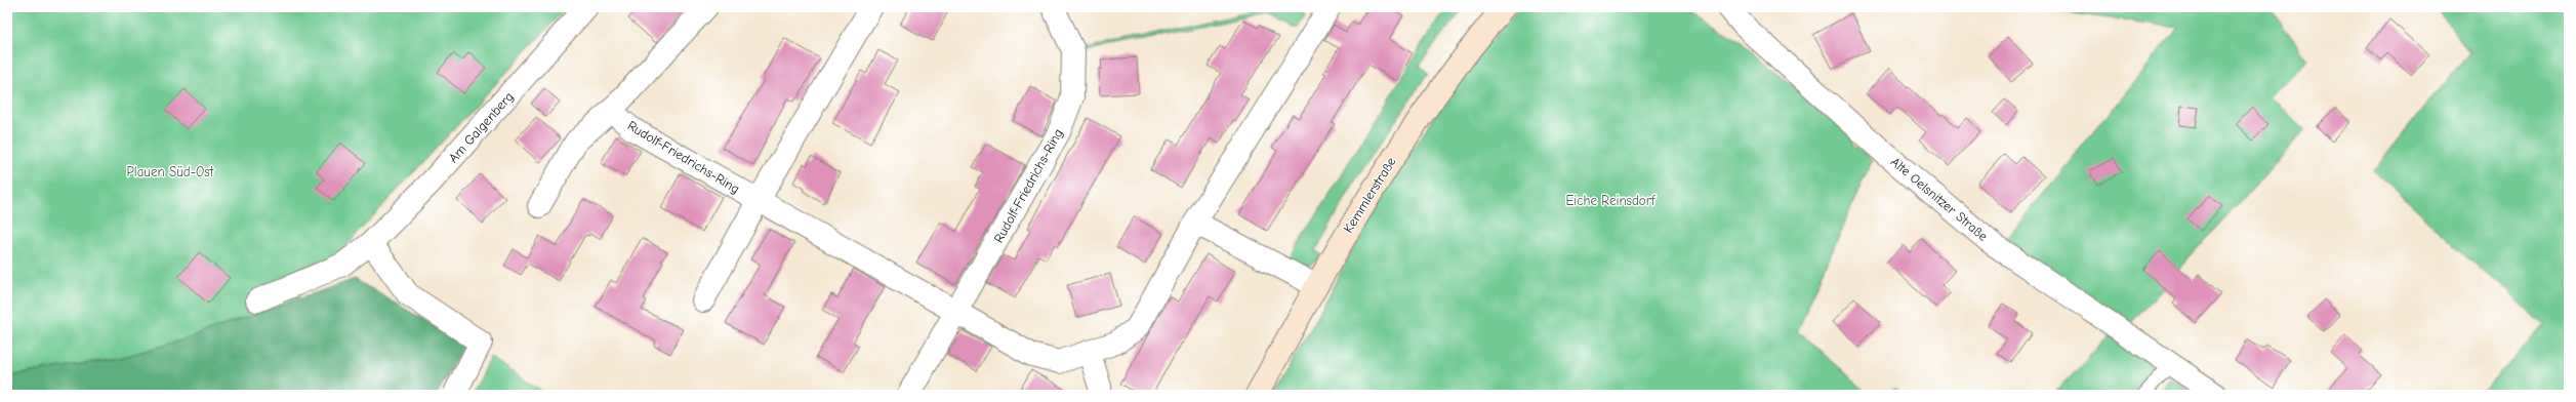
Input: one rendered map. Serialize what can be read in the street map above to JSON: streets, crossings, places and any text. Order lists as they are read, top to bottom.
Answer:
{
  "streets": {
    "street": [
      "Am Galgenberg",
      "Rudolf-Friedrichs-Ring",
      "Kemmlerstraße",
      "Alte Oelsnitzer Straße"
    ]
  },
  "parks": ["Plauen Süd-Ost", "Eiche Reinsdorf"]
}
